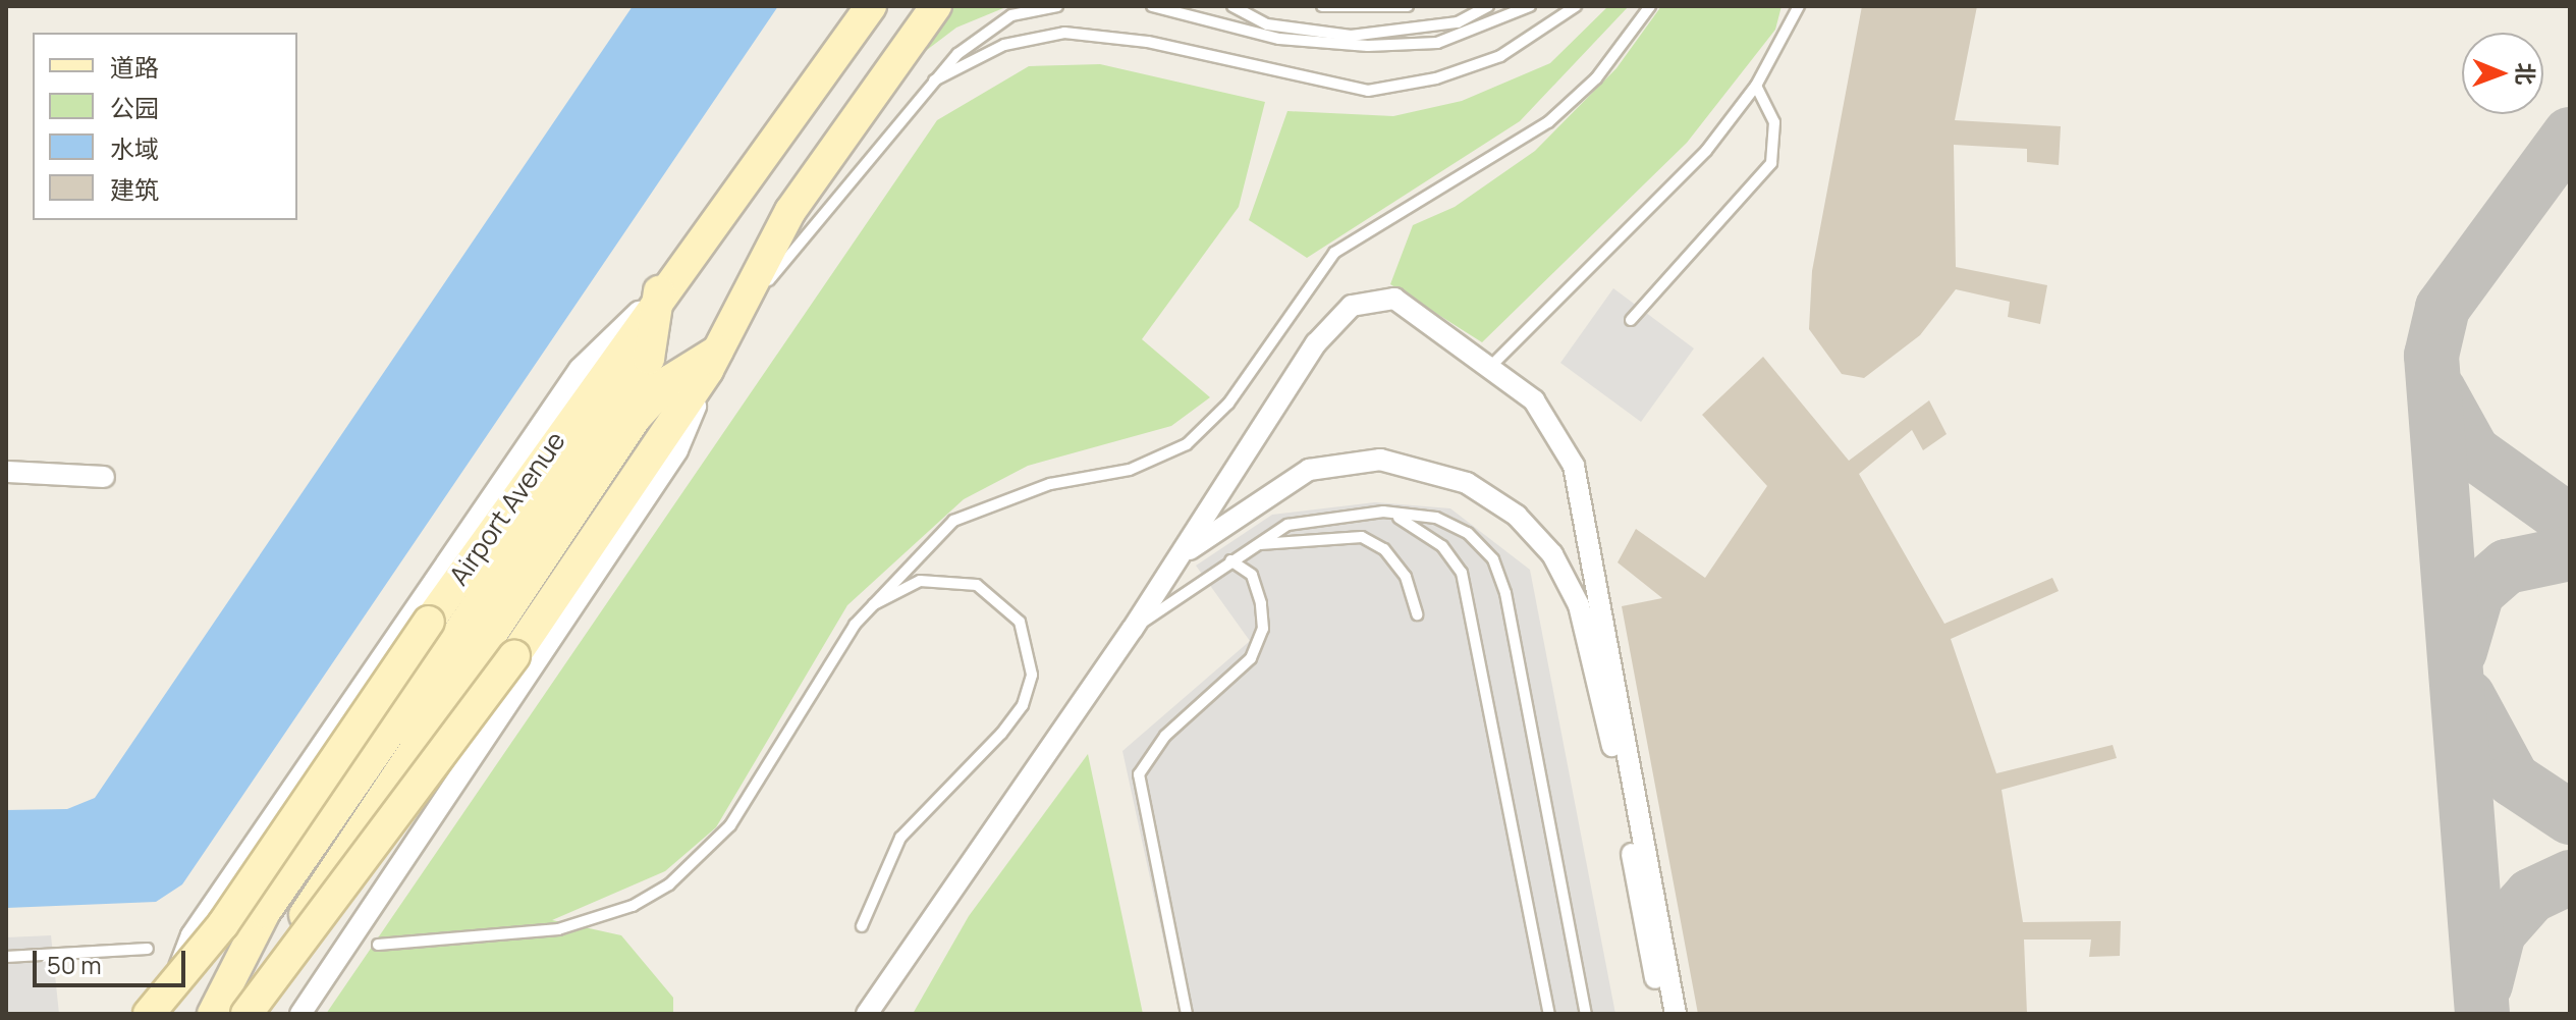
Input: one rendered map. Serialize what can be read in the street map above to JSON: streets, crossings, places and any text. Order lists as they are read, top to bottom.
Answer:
{
  "streets": {
    "main road": ["Airport Avenue"]
  },
  "legend": [
    "道路",
    "公园",
    "水域",
    "建筑"
  ],
  "scale_bar": "50 m",
  "north": "right"
}
